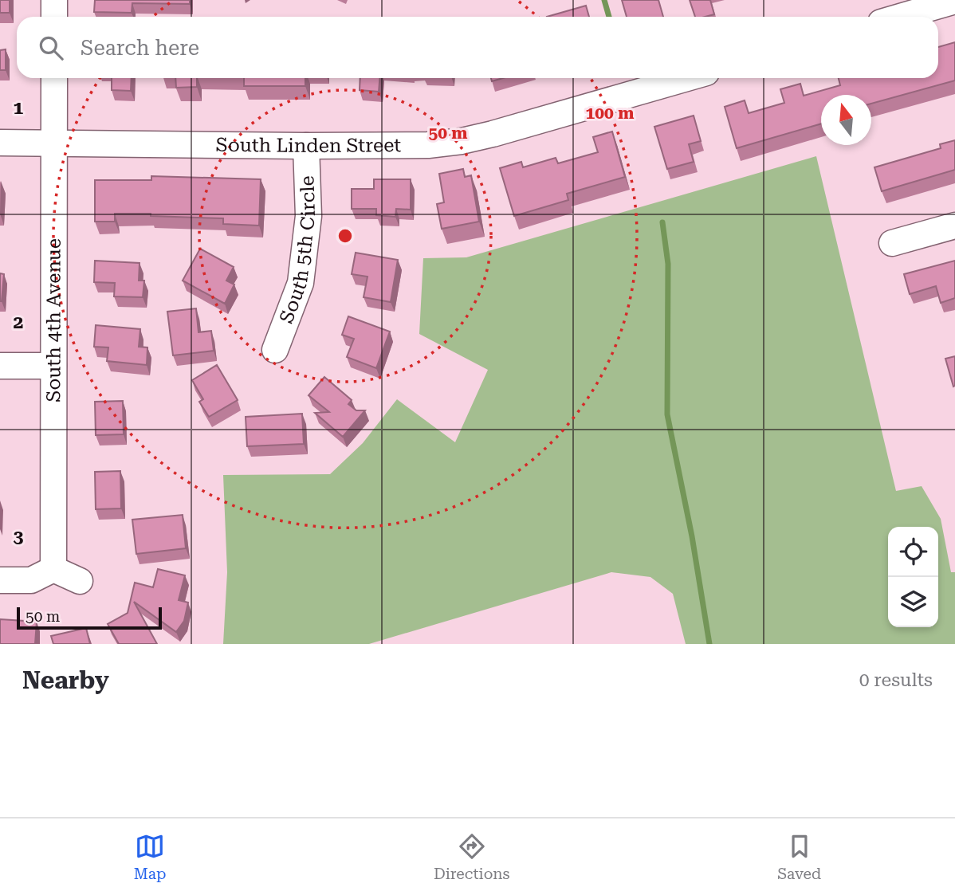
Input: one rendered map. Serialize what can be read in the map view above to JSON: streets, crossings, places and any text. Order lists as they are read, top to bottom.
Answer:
{
  "streets": {
    "street": ["South Linden Street", "South 5th Circle", "South 4th Avenue"]
  },
  "crossings": [
    ["South Linden Street", "South 5th Circle"],
    ["South Linden Street", "South 4th Avenue"]
  ],
  "scale_bar": "50 m",
  "north": "top",
  "page": {
    "search": "Search here",
    "scale": "50 m",
    "heading": ["Nearby", "0 results"],
    "nav": ["Map", "Directions", "Saved"]
  },
  "grid": {
    "rows": ["1", "2", "3"]
  },
  "rings": ["100 m", "50 m"]
}
